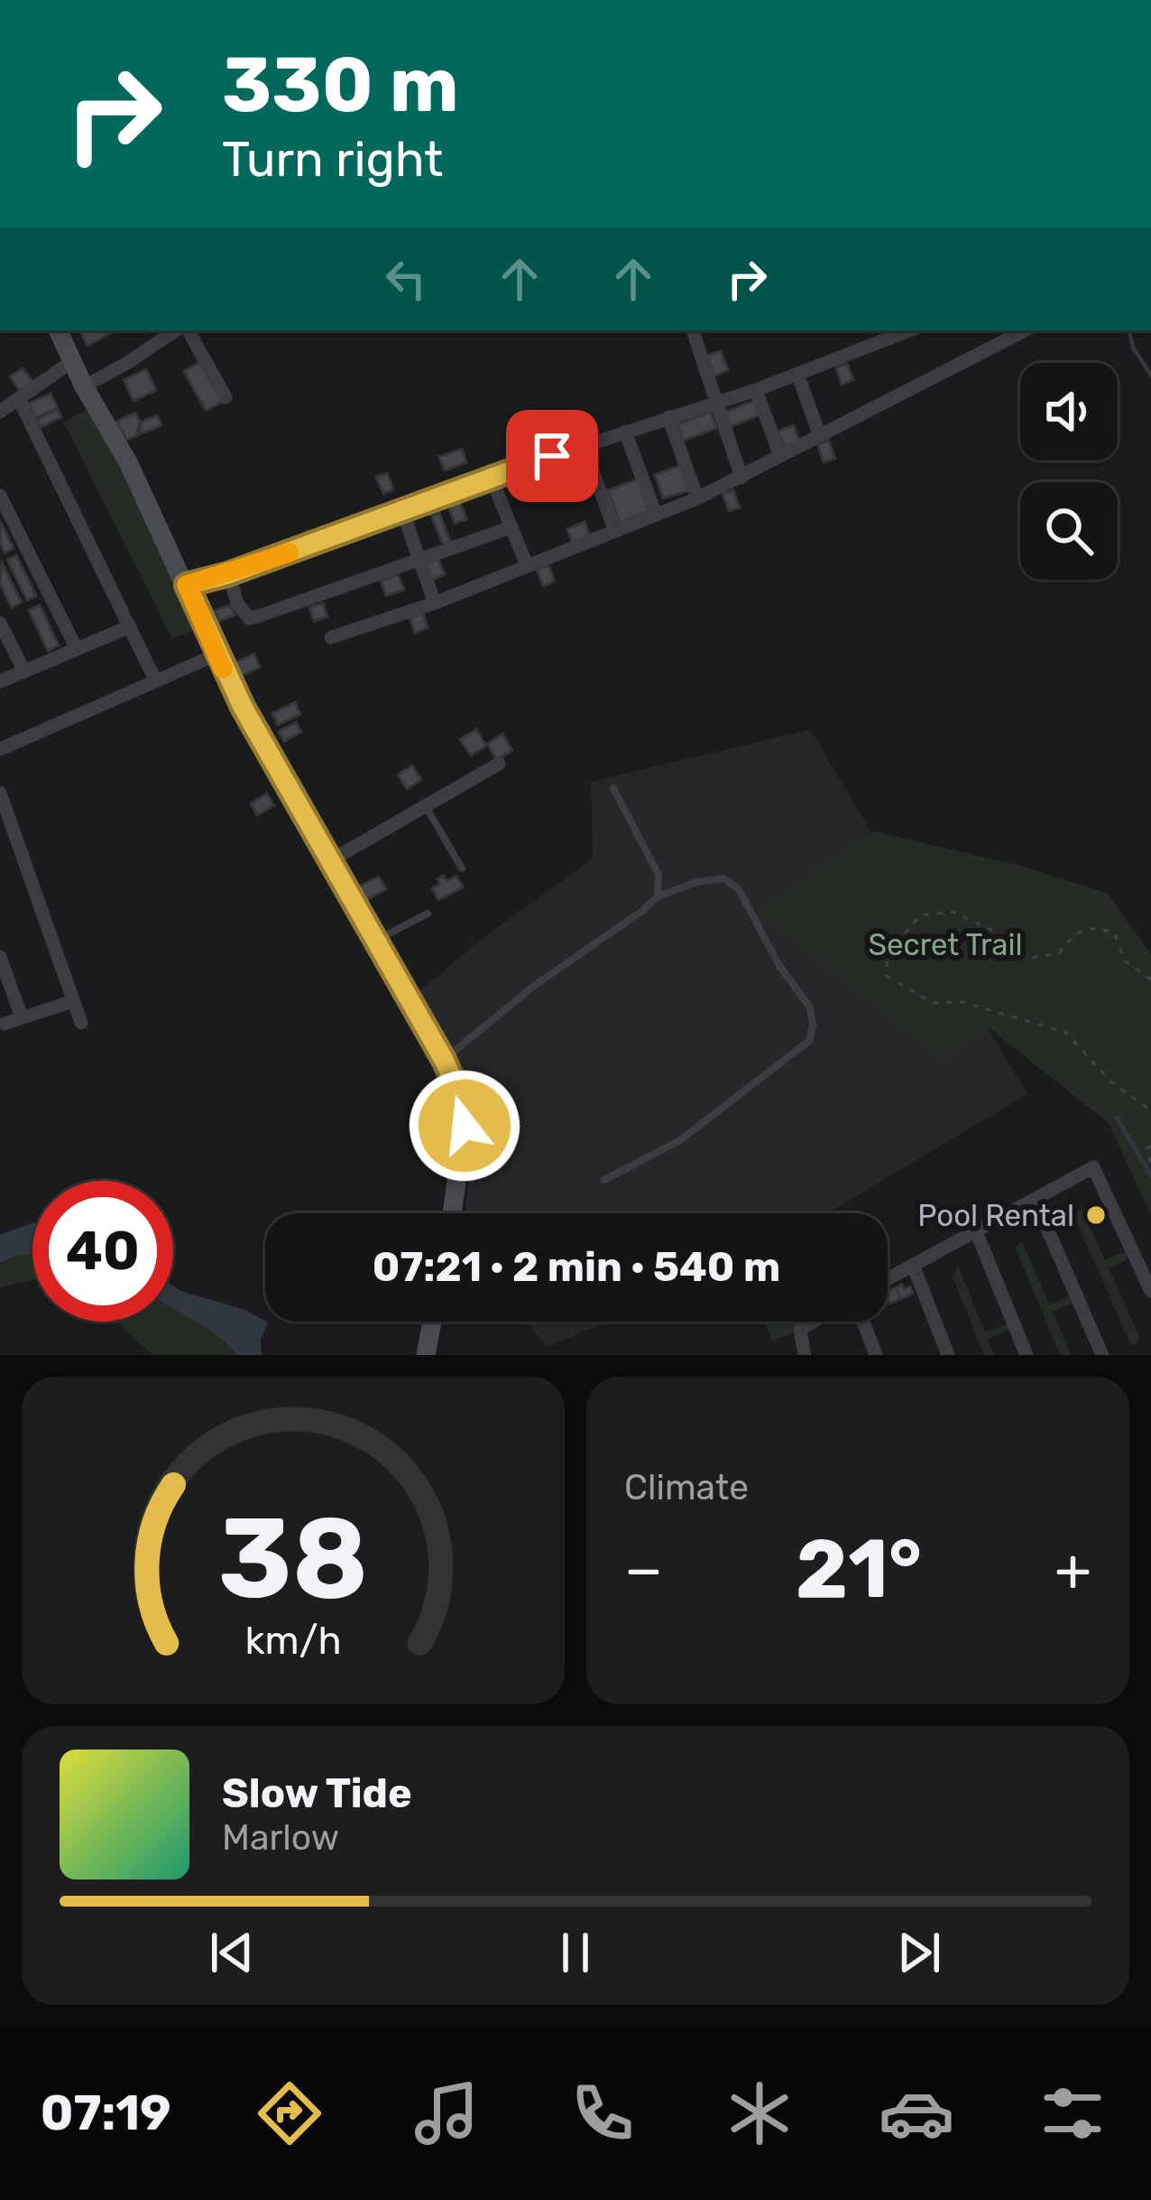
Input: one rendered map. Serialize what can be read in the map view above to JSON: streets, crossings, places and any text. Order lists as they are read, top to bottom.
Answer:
{
  "parks": ["Secret Trail"],
  "places": ["Pool Rental"],
  "page": {
    "turn": ["330 m", "Turn right"],
    "limit": "40",
    "trip": "07:21 · 2 min · 540 m",
    "tile": "Climate",
    "heat": ["−", "21°", "+"],
    "song": ["Slow Tide", "Marlow"],
    "tabs": "07:19",
    "gauge": ["38", "km/h"]
  }
}
